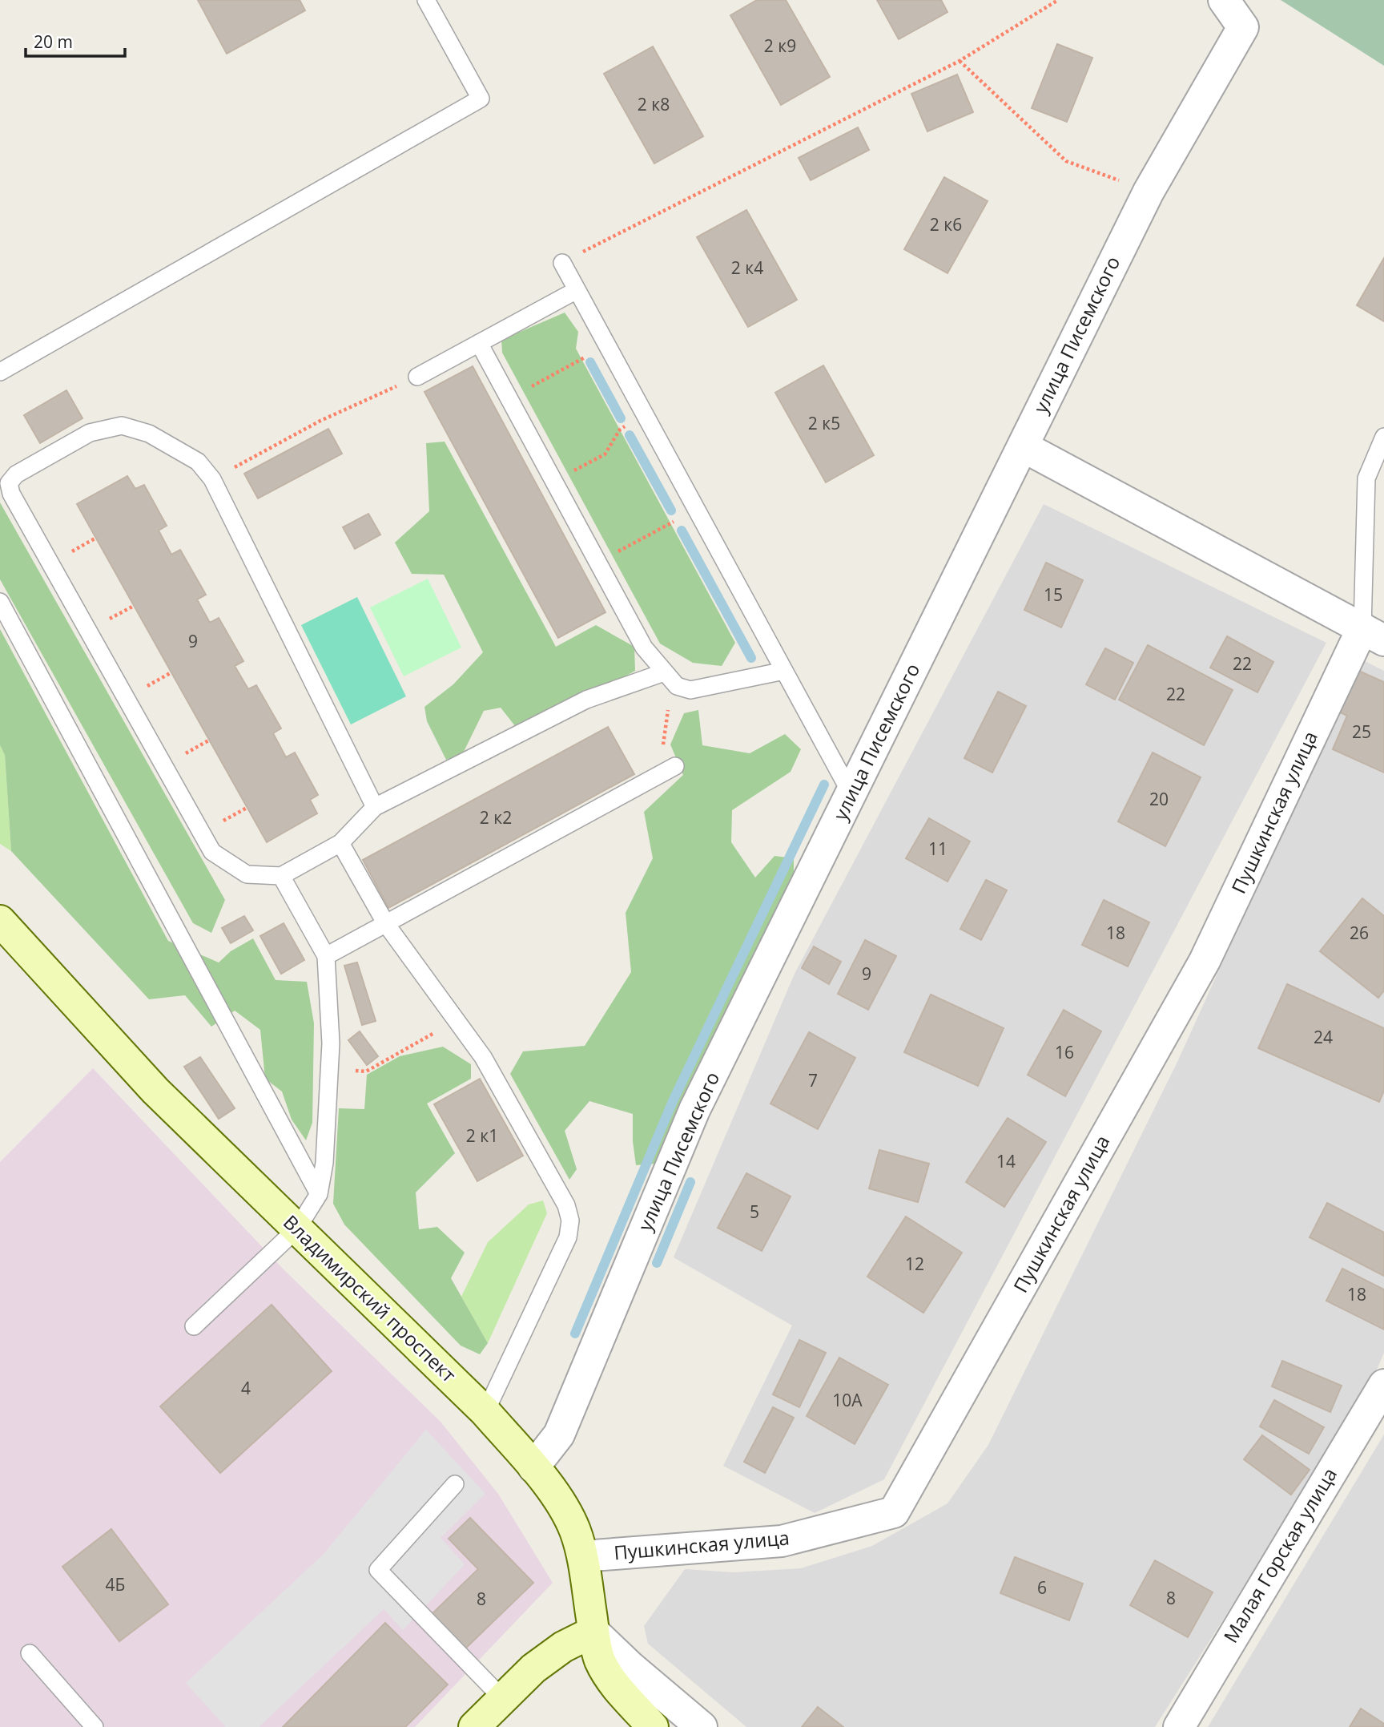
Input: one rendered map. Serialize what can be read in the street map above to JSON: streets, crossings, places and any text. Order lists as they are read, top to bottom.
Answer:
{
  "streets": {
    "main road": ["Владимирский проспект"],
    "street": ["улица Писемского", "Пушкинская улица", "Малая Горская улица"]
  },
  "crossings": [
    ["улица Писемского", "Владимирский проспект"],
    ["Пушкинская улица", "Владимирский проспект"]
  ],
  "house_numbers": [
    "2 к9",
    "2 к8",
    "2 к6",
    "2 к4",
    "2 к5",
    "15",
    "9",
    "22",
    "22",
    "25",
    "20",
    "2 к2",
    "11",
    "18",
    "26",
    "9",
    "24",
    "16",
    "7",
    "2 к1",
    "14",
    "5",
    "12",
    "18",
    "4",
    "10А",
    "4Б",
    "6",
    "8",
    "8"
  ],
  "scale_bar": "20 m"
}
